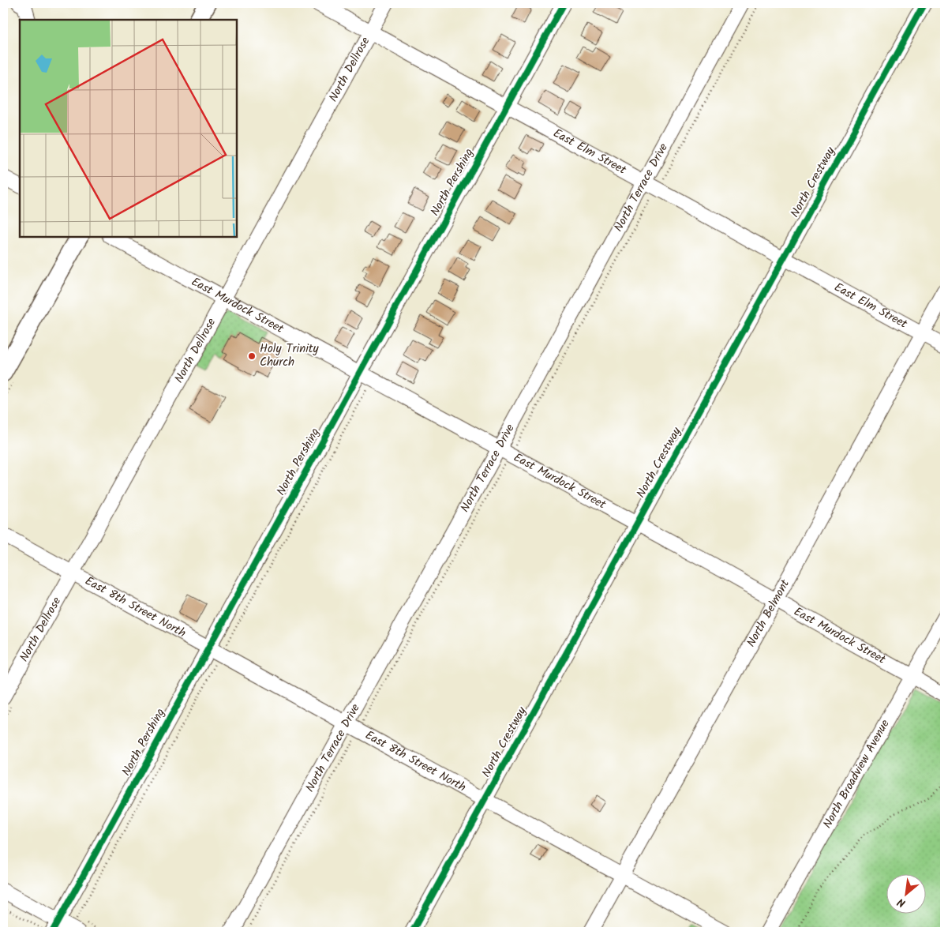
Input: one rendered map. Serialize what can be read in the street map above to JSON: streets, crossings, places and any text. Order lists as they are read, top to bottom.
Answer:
{
  "streets": {
    "street": [
      "North Dellrose",
      "East Elm Street",
      "North Pershing",
      "North Crestway",
      "North Terrace Drive",
      "East Murdock Street",
      "East 8th Street North",
      "North Belmont",
      "North Broadview Avenue"
    ]
  },
  "crossings": [
    ["North Dellrose", "East Elm Street"],
    ["North Dellrose", "East Murdock Street"],
    ["North Dellrose", "East 8th Street North"],
    ["East Elm Street", "North Pershing"],
    ["East Elm Street", "North Crestway"],
    ["East Elm Street", "North Terrace Drive"],
    ["East Elm Street", "North Belmont"],
    ["North Pershing", "East Murdock Street"],
    ["North Pershing", "East 8th Street North"],
    ["North Crestway", "East Murdock Street"],
    ["North Crestway", "East 8th Street North"],
    ["North Terrace Drive", "East Murdock Street"],
    ["North Terrace Drive", "East 8th Street North"],
    ["East Murdock Street", "North Belmont"],
    ["East Murdock Street", "North Broadview Avenue"],
    ["East 8th Street North", "North Belmont"]
  ],
  "places": ["Holy Trinity Church"],
  "north": "bottom left"
}
